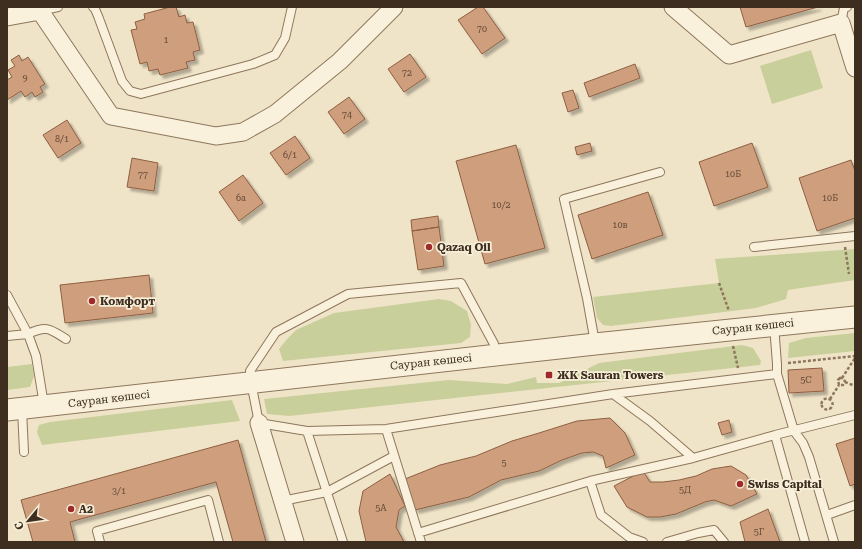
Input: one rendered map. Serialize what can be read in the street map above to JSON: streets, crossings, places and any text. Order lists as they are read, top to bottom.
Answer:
{
  "streets": {
    "street": ["Сауран көшесі"]
  },
  "places": {
    "other": [
      "Qazaq Oil",
      "Комфорт",
      "Swiss Capital",
      "А2"
    ],
    "transit": ["ЖК Sauran Towers"]
  },
  "house_numbers": [
    "70",
    "1",
    "72",
    "9",
    "74",
    "8/1",
    "6/1",
    "10Б",
    "77",
    "6а",
    "10Б",
    "10/2",
    "10в",
    "5С",
    "5",
    "5Д",
    "3/1",
    "5А",
    "5Г"
  ],
  "north": "bottom left"
}
